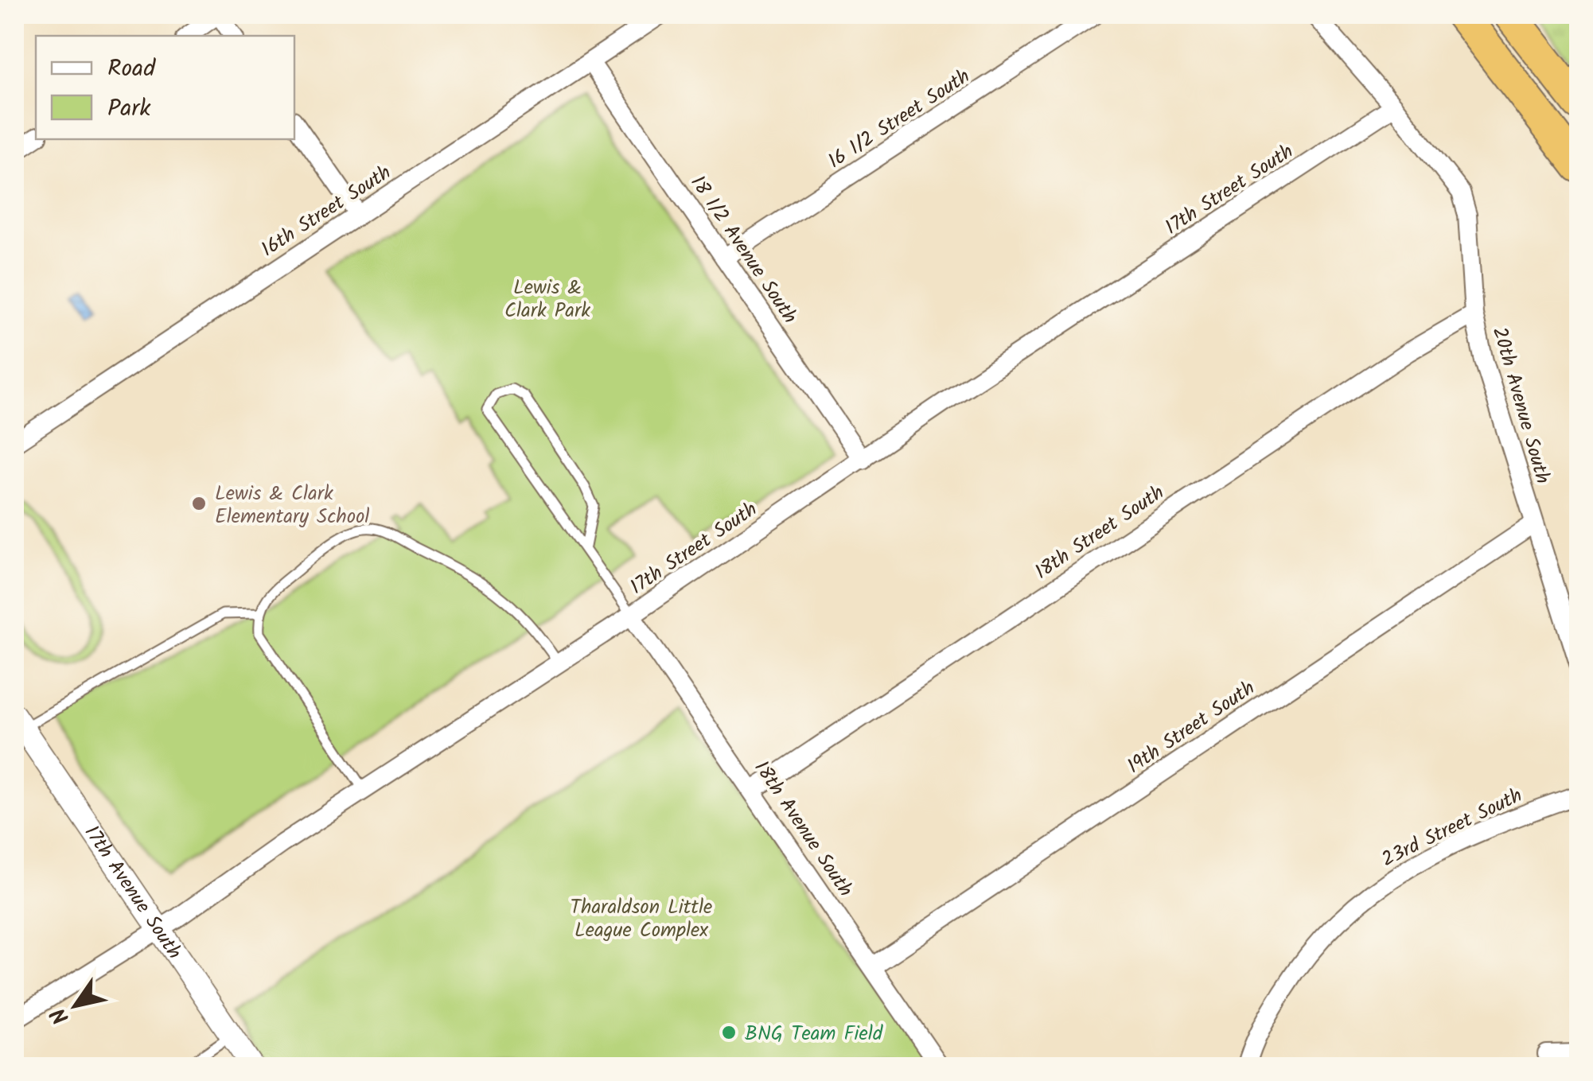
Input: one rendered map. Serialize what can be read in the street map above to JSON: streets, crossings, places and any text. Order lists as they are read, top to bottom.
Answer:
{
  "streets": {
    "street": [
      "16 1/2 Street South",
      "17th Street South",
      "16th Street South",
      "18 1/2 Avenue South",
      "20th Avenue South",
      "18th Street South",
      "19th Street South",
      "23rd Street South",
      "18th Avenue South",
      "17th Avenue South"
    ]
  },
  "crossings": [
    ["16 1/2 Street South", "18 1/2 Avenue South"],
    ["17th Street South", "18 1/2 Avenue South"],
    ["17th Street South", "20th Avenue South"],
    ["17th Street South", "18th Avenue South"],
    ["17th Street South", "17th Avenue South"],
    ["16th Street South", "18 1/2 Avenue South"],
    ["20th Avenue South", "18th Street South"],
    ["20th Avenue South", "19th Street South"],
    ["18th Street South", "18th Avenue South"],
    ["19th Street South", "18th Avenue South"]
  ],
  "parks": ["Lewis & Clark Park", "Tharaldson Little League Complex"],
  "places": ["Lewis & Clark Elementary School", "BNG Team Field"],
  "legend": ["Road", "Park"],
  "north": "bottom left"
}
